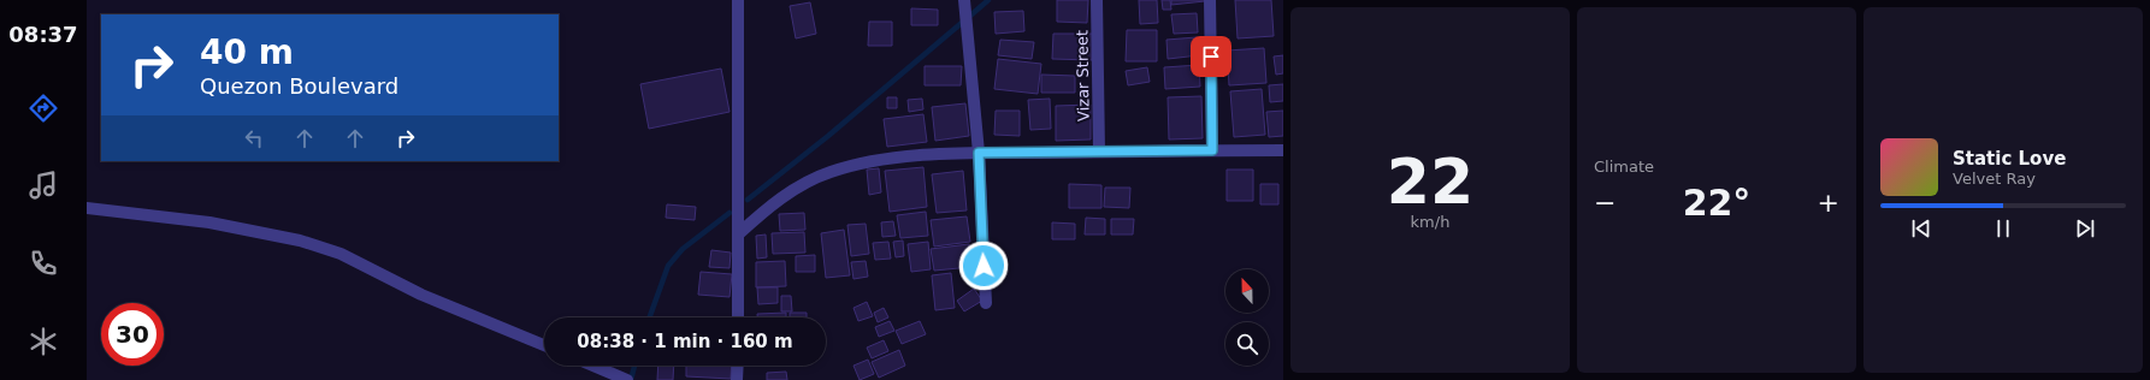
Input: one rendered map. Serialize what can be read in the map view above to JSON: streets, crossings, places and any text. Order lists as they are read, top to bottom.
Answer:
{
  "streets": {
    "street": ["Vizar Street"]
  },
  "north": "top",
  "page": {
    "tabs": "08:37",
    "tile": [
      ["22", "km/h"],
      "Climate"
    ],
    "turn": ["40 m", "Quezon Boulevard"],
    "song": ["Static Love", "Velvet Ray"],
    "heat": ["−", "22°", "+"],
    "limit": "30",
    "trip": "08:38 · 1 min · 160 m"
  }
}
